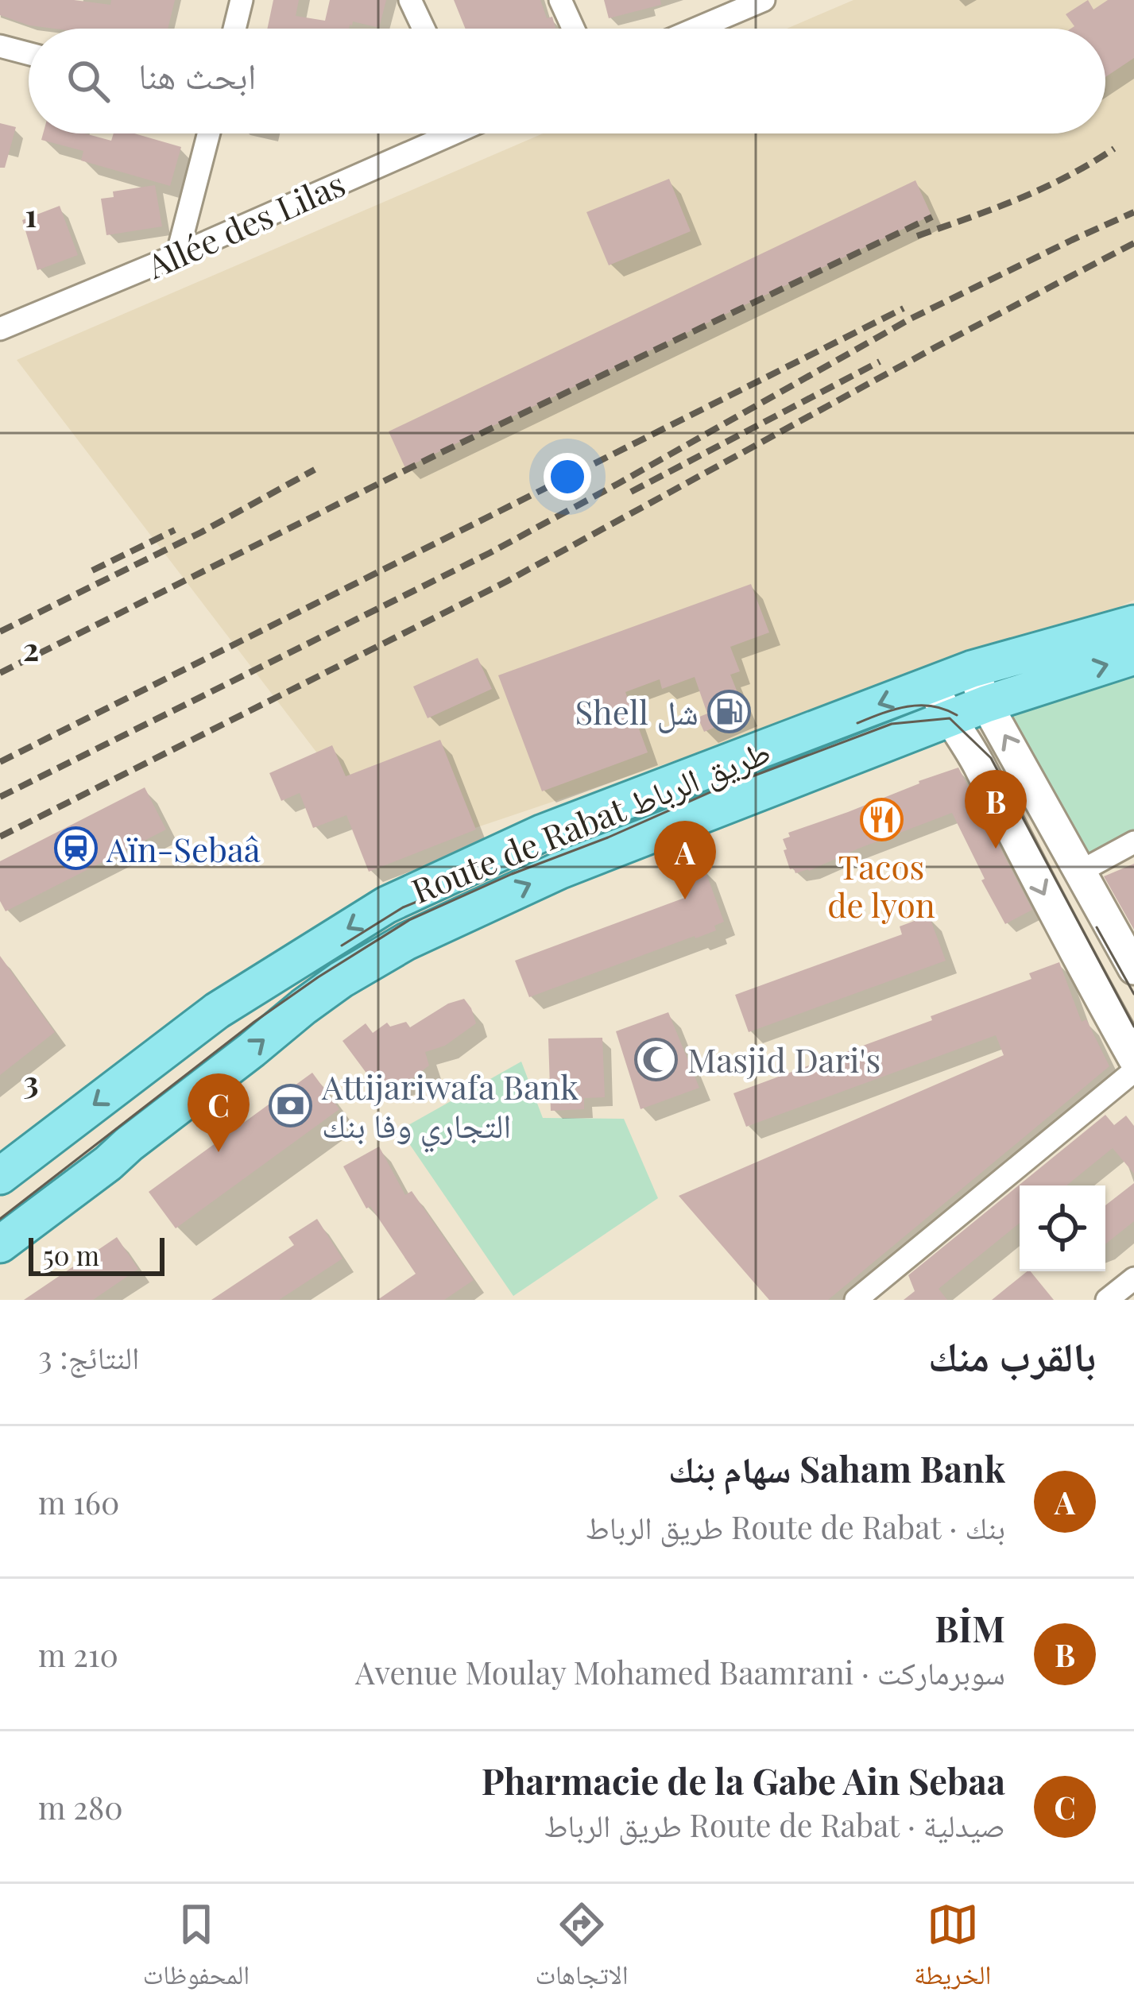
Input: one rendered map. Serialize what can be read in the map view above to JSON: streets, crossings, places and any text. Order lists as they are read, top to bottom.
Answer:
{
  "streets": {
    "main road": ["Route de Rabat طريق الرباط"],
    "street": ["Allée des Lilas"]
  },
  "places": {
    "fuel station": ["Shell شل"],
    "restaurant": ["Tacos de lyon"],
    "station": ["Aïn-Sebaâ"],
    "mosque": ["Masjid Dari's"],
    "bank": ["Attijariwafa Bank التجاري وفا بنك"]
  },
  "scale_bar": "50 m",
  "page": {
    "search": "ابحث هنا",
    "pins": ["B", "A", "C"],
    "scale": "50 m",
    "heading": ["بالقرب منك", "النتائج: 3"],
    "list": [
      {
        "mark": "A",
        "name": "Saham Bank سهام بنك",
        "note": "بنك · Route de Rabat طريق الرباط",
        "value": "160 m"
      },
      {
        "mark": "B",
        "name": "BİM",
        "note": "سوبرماركت · Avenue Moulay Mohamed Baamrani",
        "value": "210 m"
      },
      {
        "mark": "C",
        "name": "Pharmacie de la Gabe Ain Sebaa",
        "note": "صيدلية · Route de Rabat طريق الرباط",
        "value": "280 m"
      }
    ],
    "nav": ["الخريطة", "الاتجاهات", "المحفوظات"]
  },
  "grid": {
    "rows": ["1", "2", "3"]
  }
}
